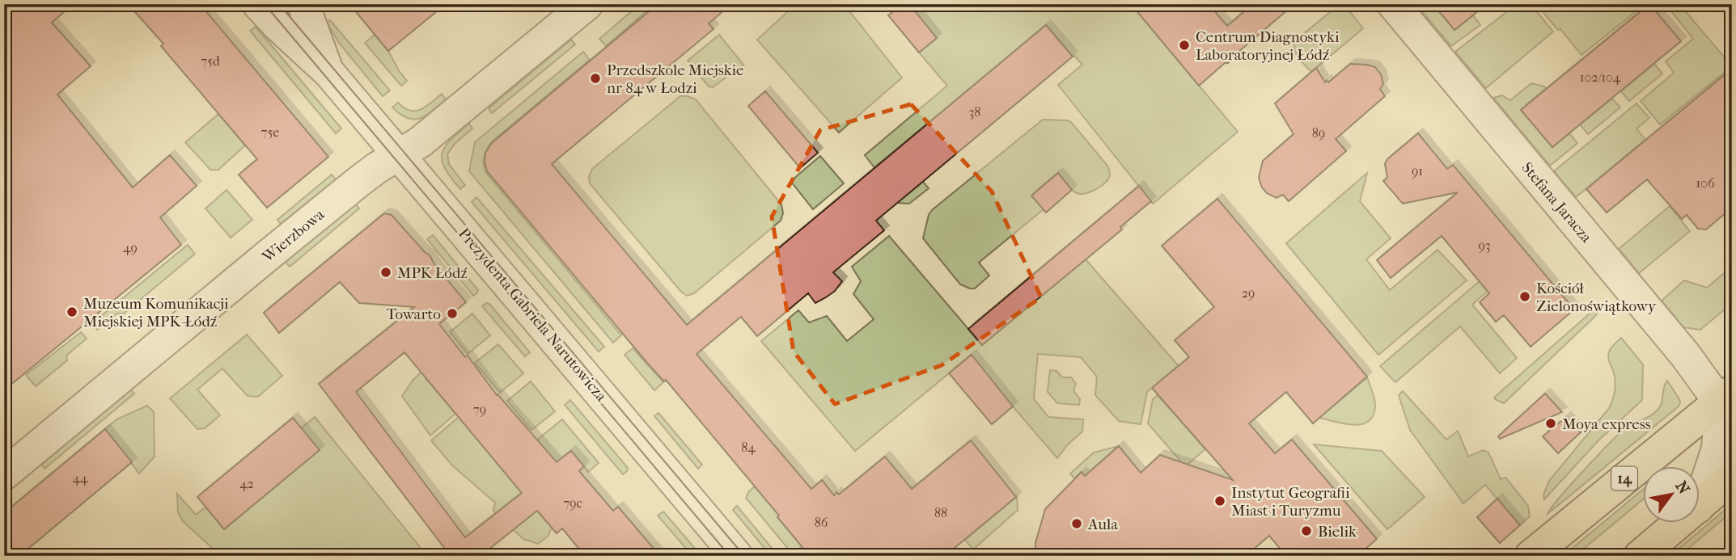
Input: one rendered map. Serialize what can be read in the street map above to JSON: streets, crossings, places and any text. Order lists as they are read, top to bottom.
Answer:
{
  "streets": {
    "main road": ["14"],
    "street": ["Stefana Jaracza", "Wierzbowa", "Prezydenta Gabriela Narutowicza"]
  },
  "crossings": [
    ["Stefana Jaracza", "14"],
    ["Wierzbowa", "Prezydenta Gabriela Narutowicza"]
  ],
  "places": [
    "Centrum Diagnostyki Laboratoryjnej Łódź",
    "Przedszkole Miejskie nr 84 w Łodzi",
    "MPK Łódź",
    "Kościół Zielonoświątkowy",
    "Muzeum Komunikacji Miejskiej MPK-Łódź",
    "Towarto",
    "Moya express",
    "Instytut Geografii Miast i Turyzmu",
    "Aula",
    "Bielik"
  ],
  "house_numbers": [
    "75d",
    "102/104",
    "38",
    "75e",
    "89",
    "91",
    "106",
    "93",
    "49",
    "29",
    "79",
    "84",
    "44",
    "42",
    "79c",
    "88",
    "86"
  ],
  "north": "top right"
}
